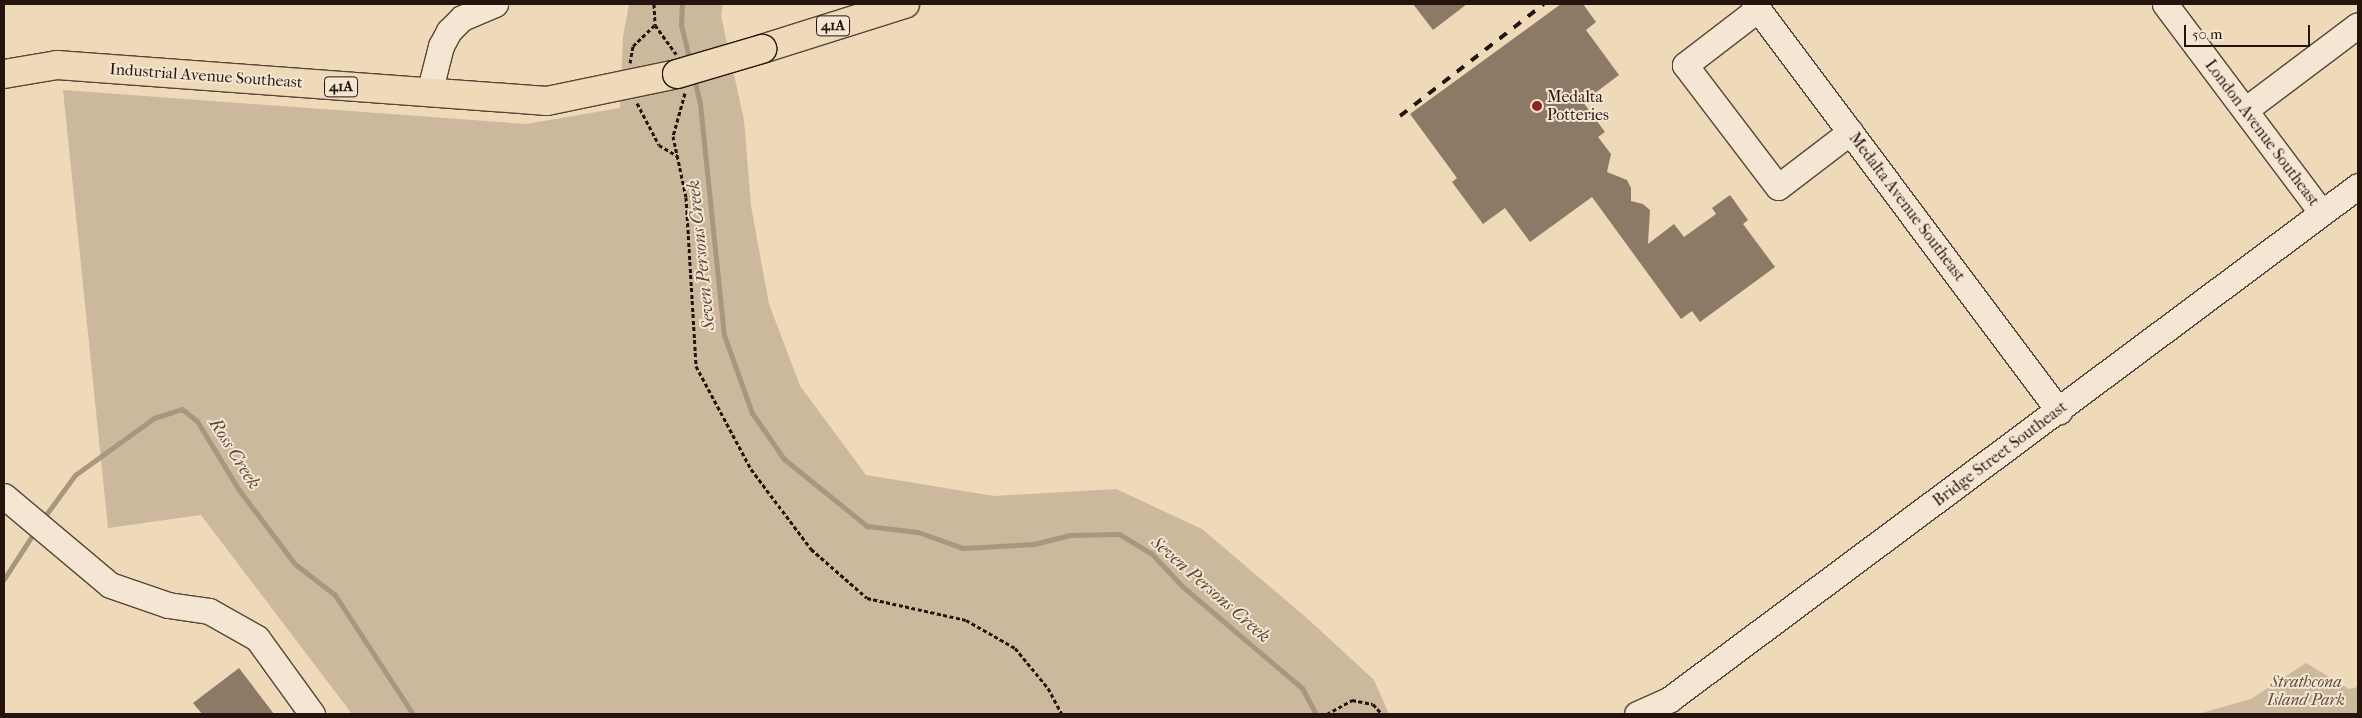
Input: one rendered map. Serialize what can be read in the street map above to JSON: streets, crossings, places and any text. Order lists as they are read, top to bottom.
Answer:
{
  "streets": {
    "main road": ["41A", "Industrial Avenue Southeast"],
    "street": ["London Avenue Southeast", "Medalta Avenue Southeast", "Bridge Street Southeast"]
  },
  "crossings": [
    ["London Avenue Southeast", "Bridge Street Southeast"],
    ["Medalta Avenue Southeast", "Bridge Street Southeast"]
  ],
  "water": ["Seven Persons Creek", "Ross Creek"],
  "parks": ["Strathcona Island Park"],
  "places": ["Medalta Potteries"],
  "scale_bar": "50 m"
}
